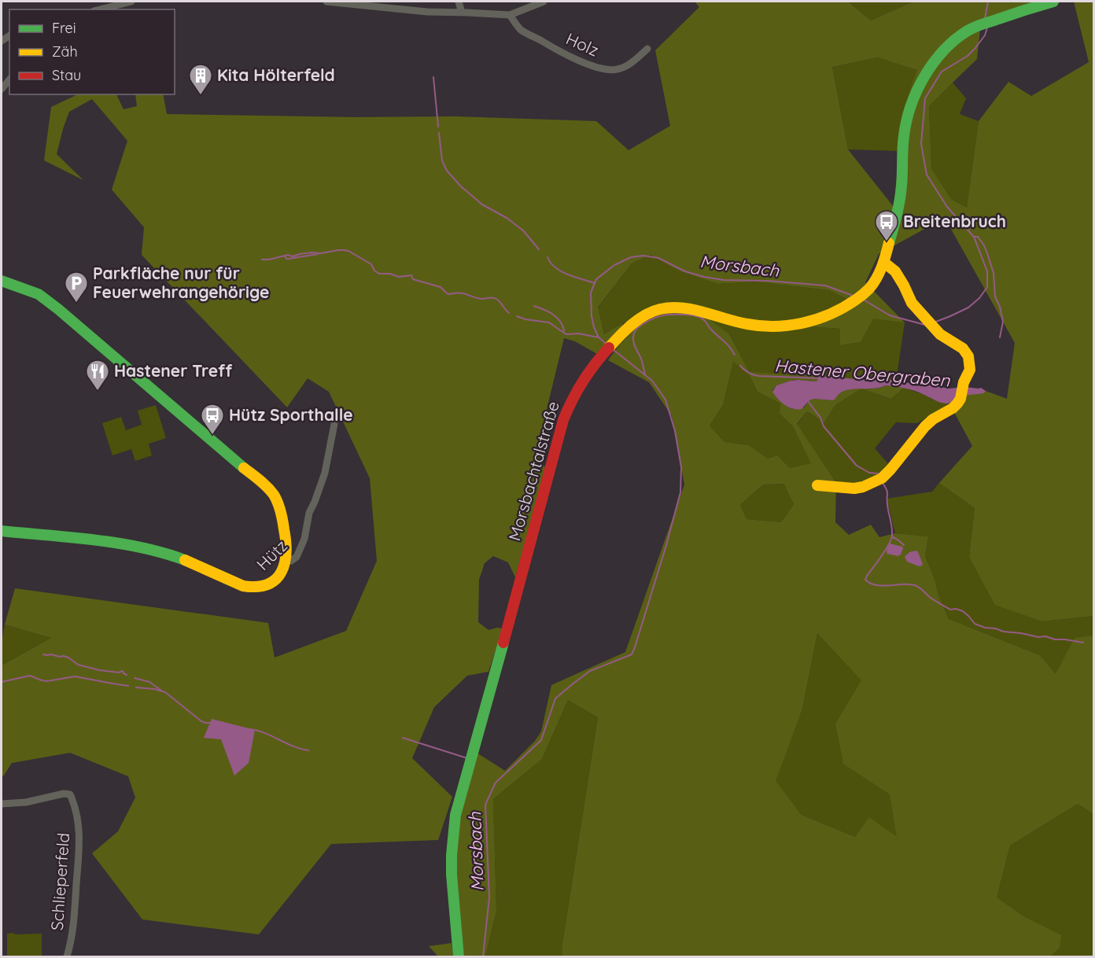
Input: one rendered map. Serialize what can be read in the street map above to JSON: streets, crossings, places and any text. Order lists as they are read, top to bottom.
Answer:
{
  "streets": {
    "main road": ["Morsbachtalstraße", "Hütz"],
    "street": ["Holz", "Schlieperfeld"]
  },
  "water": ["Morsbach", "Hastener Obergraben"],
  "places": {
    "building": ["Kita Hölterfeld"],
    "bus stop": ["Breitenbruch", "Hütz Sporthalle"],
    "parking": ["Parkfläche nur für Feuerwehrangehörige"],
    "restaurant": ["Hastener Treff"]
  },
  "legend": ["Frei", "Zäh", "Stau"]
}
